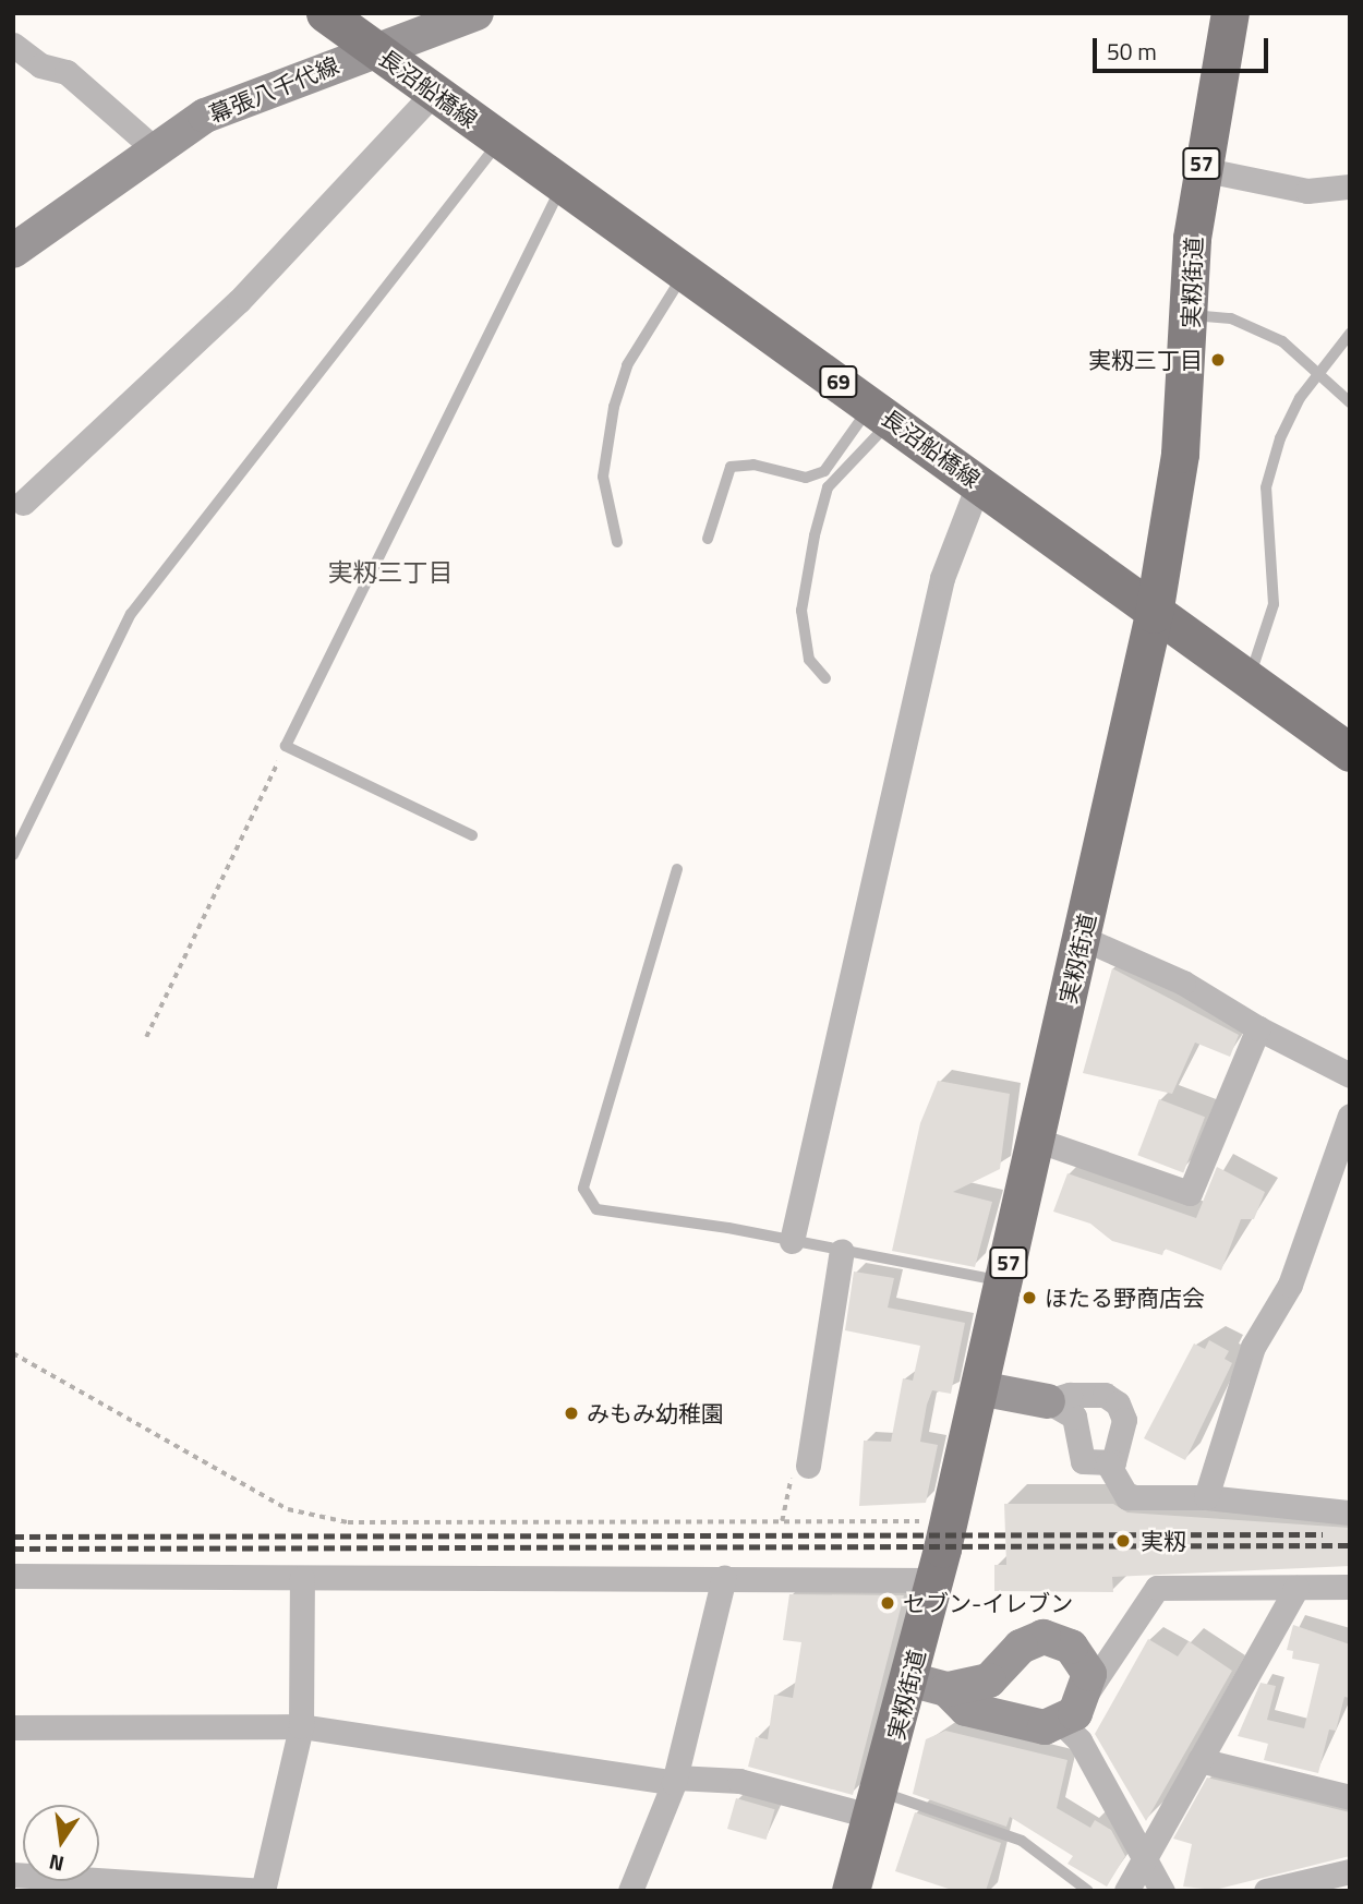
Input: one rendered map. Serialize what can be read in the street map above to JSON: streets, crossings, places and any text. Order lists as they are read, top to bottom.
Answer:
{
  "streets": {
    "main road": [
      "長沼船橋線",
      "幕張八千代線",
      "57",
      "実籾街道",
      "69"
    ]
  },
  "crossings": [
    ["長沼船橋線", "幕張八千代線"],
    ["長沼船橋線", "実籾街道"]
  ],
  "districts": ["実籾三丁目"],
  "places": [
    "実籾三丁目",
    "ほたる野商店会",
    "みもみ幼稚園",
    "実籾",
    "セブン-イレブン"
  ],
  "scale_bar": "50 m",
  "north": "bottom"
}
